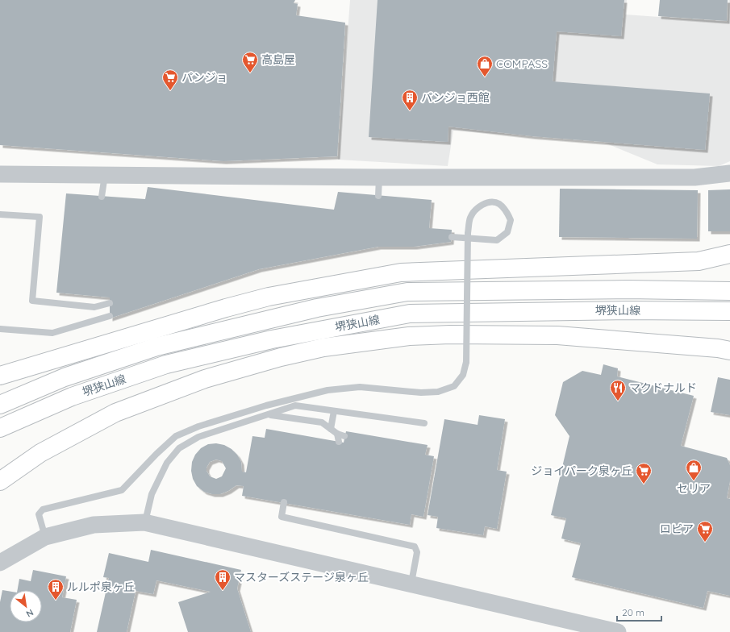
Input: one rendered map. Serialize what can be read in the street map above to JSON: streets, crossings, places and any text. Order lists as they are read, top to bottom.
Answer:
{
  "streets": {
    "main road": ["堺狭山線"]
  },
  "places": {
    "supermarket": [
      "高島屋",
      "パンジョ",
      "ジョイパーク泉ヶ丘",
      "ロピア"
    ],
    "shop": ["COMPASS", "セリア"],
    "building": ["パンジョ西館", "マスターズステージ泉ヶ丘", "ルルポ泉ヶ丘"],
    "restaurant": ["マクドナルド"]
  },
  "scale_bar": "20 m",
  "north": "bottom right"
}
